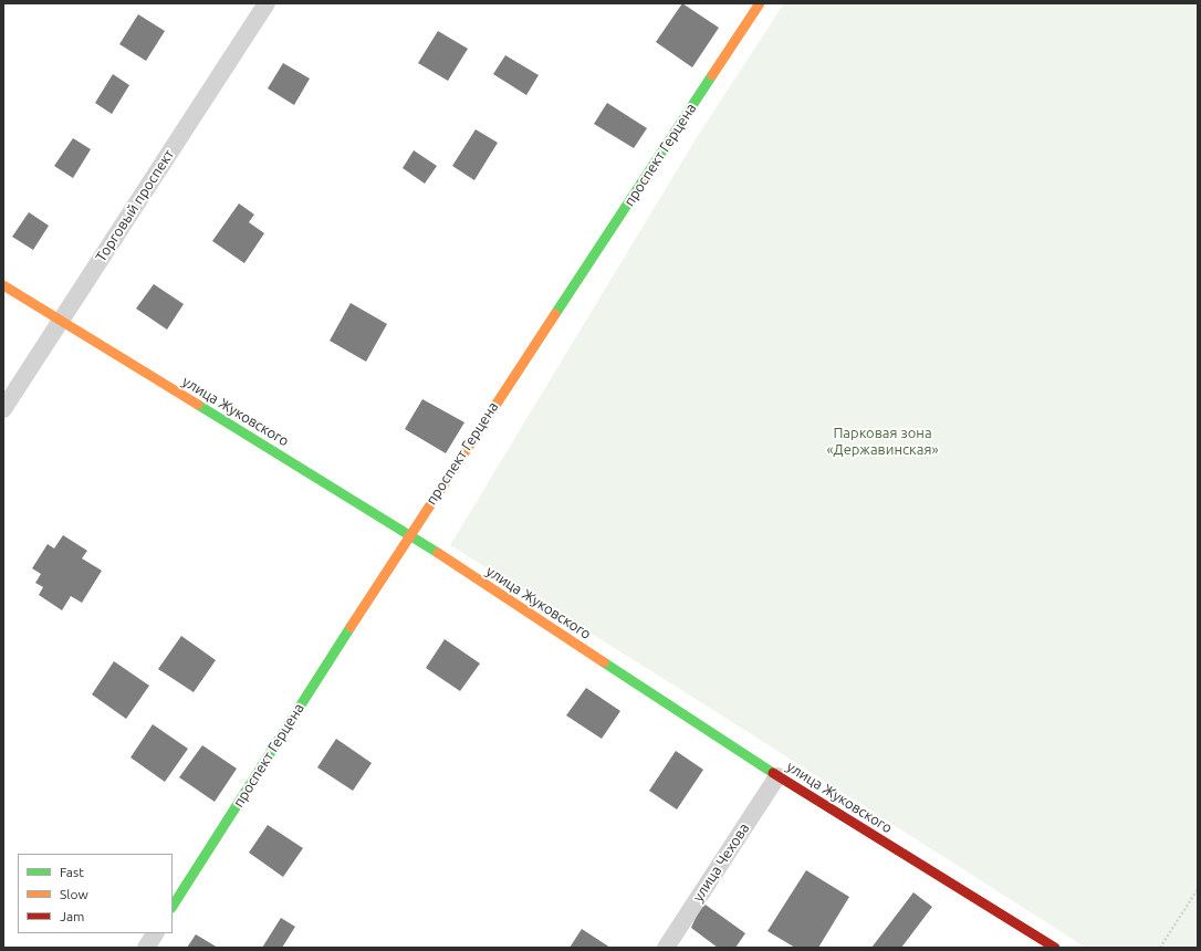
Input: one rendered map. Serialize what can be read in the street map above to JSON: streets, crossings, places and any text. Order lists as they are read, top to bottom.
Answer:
{
  "streets": {
    "street": [
      "проспект Герцена",
      "Торговый проспект",
      "улица Жуковского",
      "улица Чехова"
    ]
  },
  "crossings": [
    ["проспект Герцена", "улица Жуковского"],
    ["Торговый проспект", "улица Жуковского"],
    ["улица Жуковского", "улица Чехова"]
  ],
  "parks": ["Парковая зона «Державинская»"],
  "legend": ["Fast", "Slow", "Jam"]
}
